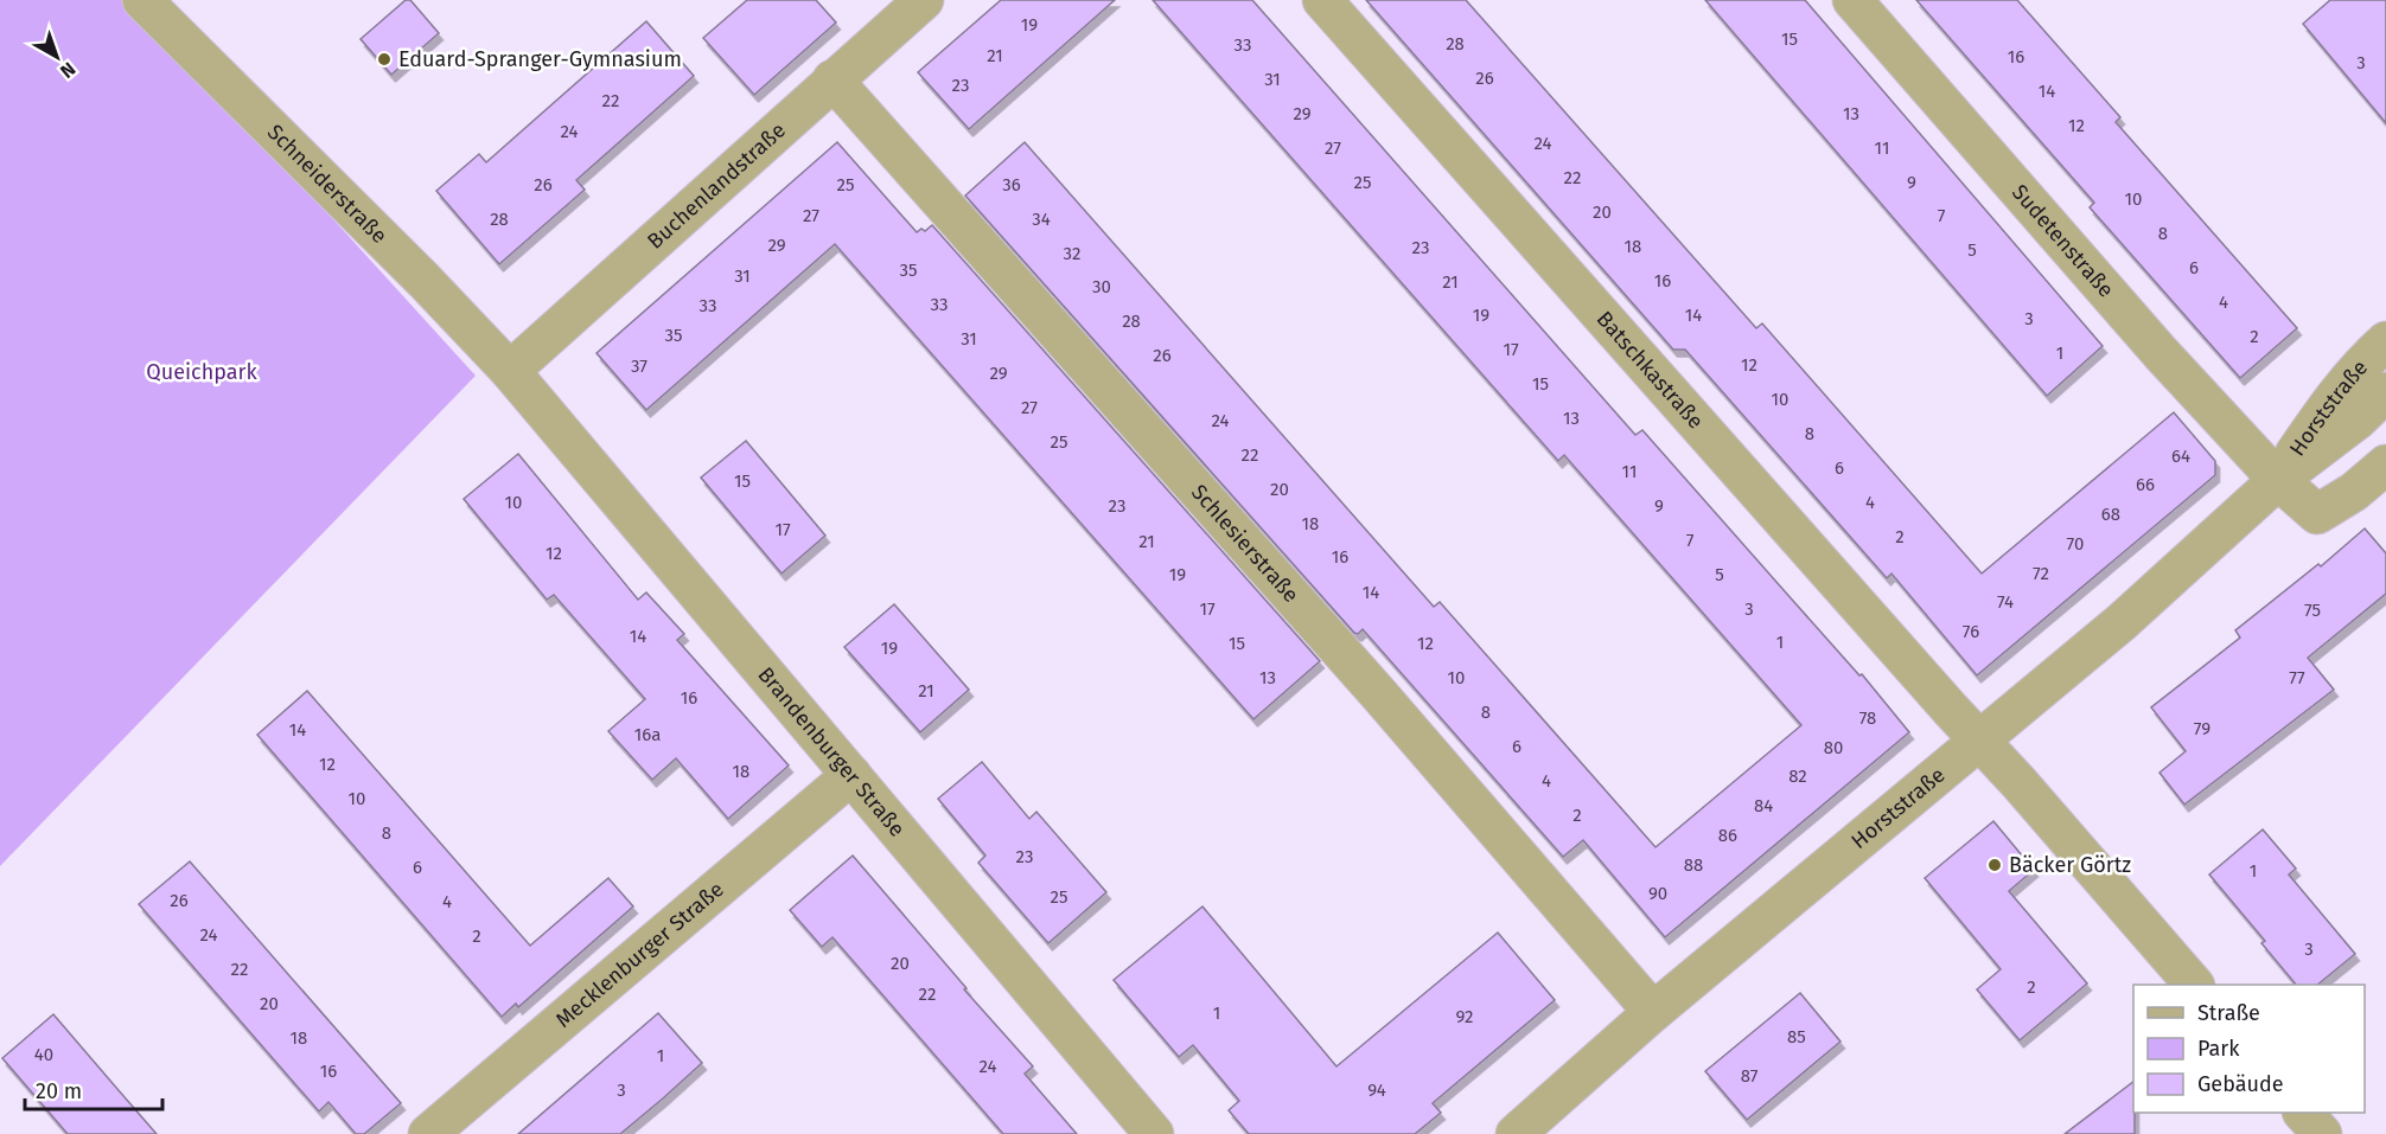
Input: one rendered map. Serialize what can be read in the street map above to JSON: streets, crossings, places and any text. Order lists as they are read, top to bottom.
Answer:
{
  "streets": {
    "street": [
      "Schneiderstraße",
      "Buchenlandstraße",
      "Sudetenstraße",
      "Batschkastraße",
      "Horststraße",
      "Schlesierstraße",
      "Brandenburger Straße",
      "Mecklenburger Straße"
    ]
  },
  "crossings": [
    ["Schneiderstraße", "Buchenlandstraße"],
    ["Schneiderstraße", "Brandenburger Straße"],
    ["Buchenlandstraße", "Schlesierstraße"],
    ["Buchenlandstraße", "Brandenburger Straße"],
    ["Sudetenstraße", "Horststraße"],
    ["Batschkastraße", "Horststraße"],
    ["Horststraße", "Schlesierstraße"],
    ["Brandenburger Straße", "Mecklenburger Straße"]
  ],
  "parks": ["Queichpark"],
  "places": ["Eduard-Spranger-Gymnasium", "Bäcker Görtz"],
  "house_numbers": [
    "19",
    "15",
    "28",
    "33",
    "21",
    "16",
    "3",
    "26",
    "31",
    "23",
    "14",
    "22",
    "29",
    "13",
    "12",
    "24",
    "24",
    "27",
    "11",
    "22",
    "25",
    "9",
    "26",
    "25",
    "36",
    "10",
    "20",
    "27",
    "7",
    "28",
    "34",
    "8",
    "29",
    "18",
    "23",
    "5",
    "32",
    "6",
    "35",
    "31",
    "16",
    "21",
    "30",
    "4",
    "33",
    "33",
    "19",
    "14",
    "3",
    "28",
    "35",
    "2",
    "31",
    "17",
    "1",
    "26",
    "12",
    "37",
    "29",
    "15",
    "10",
    "27",
    "13",
    "24",
    "8",
    "25",
    "22",
    "64",
    "6",
    "11",
    "15",
    "66",
    "20",
    "10",
    "4",
    "23",
    "9",
    "68",
    "18",
    "17",
    "2",
    "7",
    "21",
    "70",
    "12",
    "16",
    "72",
    "19",
    "5",
    "14",
    "74",
    "17",
    "3",
    "75",
    "76",
    "14",
    "1",
    "15",
    "12",
    "19",
    "13",
    "10",
    "77",
    "21",
    "16",
    "8",
    "78",
    "79",
    "14",
    "16a",
    "6",
    "80",
    "12",
    "18",
    "82",
    "4",
    "10",
    "84",
    "2",
    "8",
    "86",
    "23",
    "88",
    "6",
    "1",
    "90",
    "25",
    "26",
    "4",
    "24",
    "2",
    "3",
    "20",
    "22",
    "2",
    "22",
    "20",
    "1",
    "92",
    "85",
    "18",
    "40",
    "1",
    "24",
    "16",
    "87",
    "3",
    "94"
  ],
  "legend": ["Straße", "Park", "Gebäude"],
  "scale_bar": "20 m",
  "north": "bottom right"
}
